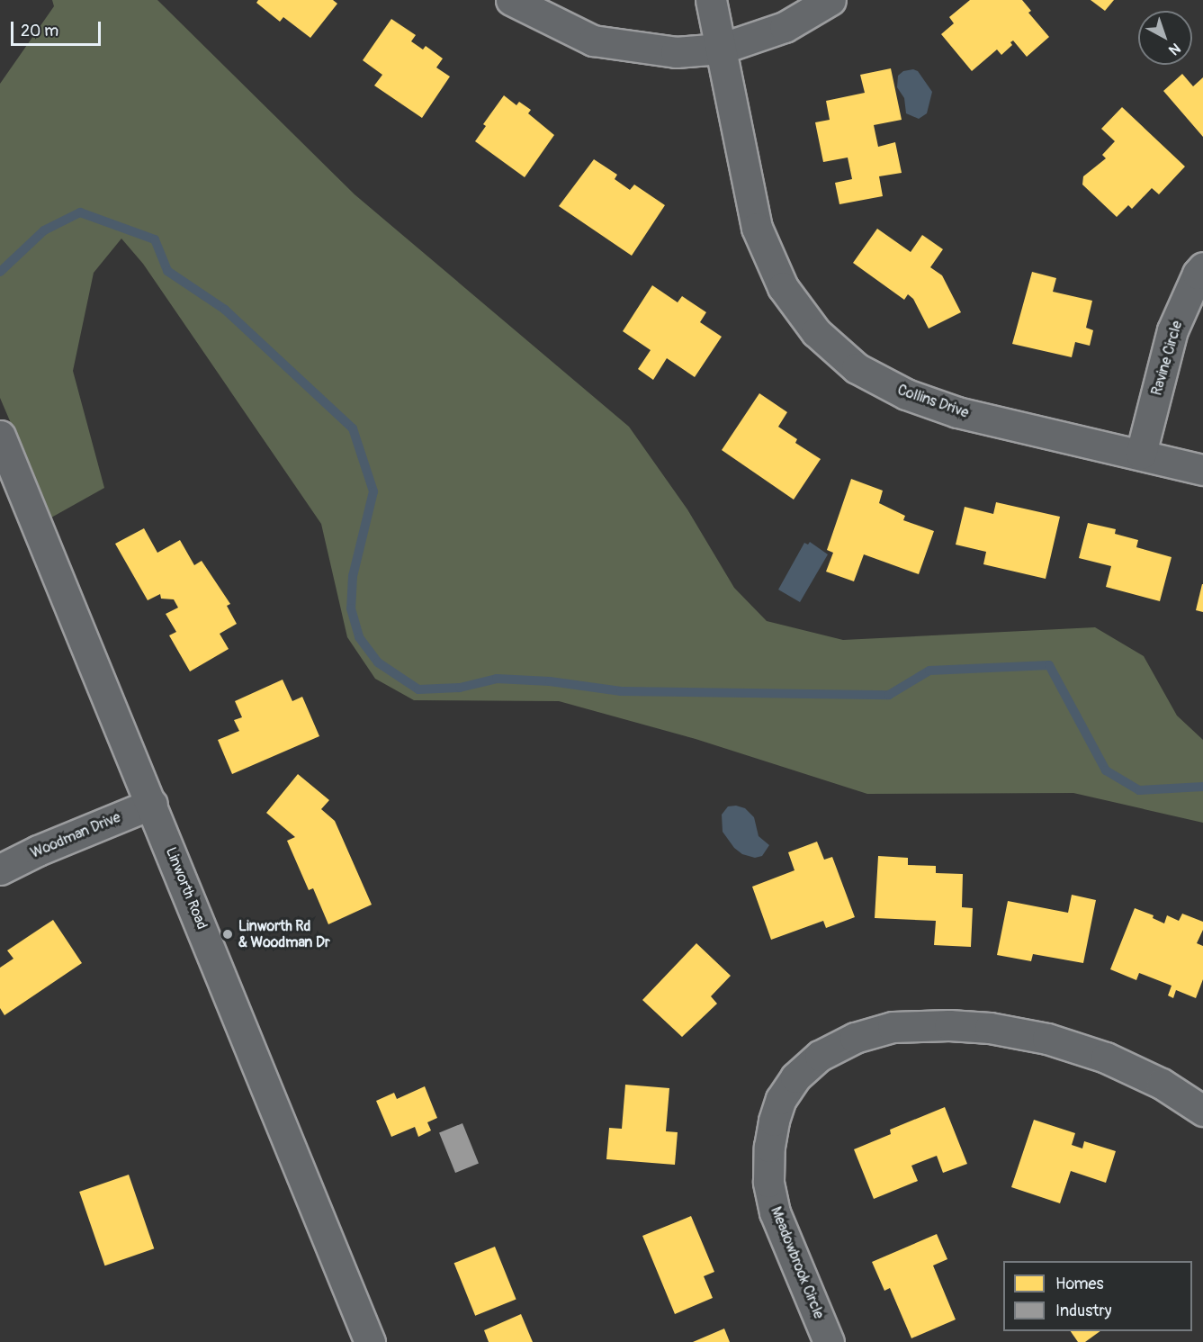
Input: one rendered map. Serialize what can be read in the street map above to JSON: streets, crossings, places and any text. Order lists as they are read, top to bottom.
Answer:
{
  "streets": {
    "street": [
      "Ravine Circle",
      "Collins Drive",
      "Woodman Drive",
      "Linworth Road",
      "Meadowbrook Circle"
    ]
  },
  "crossings": [
    ["Ravine Circle", "Collins Drive"],
    ["Woodman Drive", "Linworth Road"]
  ],
  "places": ["Linworth Rd & Woodman Dr"],
  "legend": ["Homes", "Industry"],
  "scale_bar": "20 m",
  "north": "bottom right"
}
